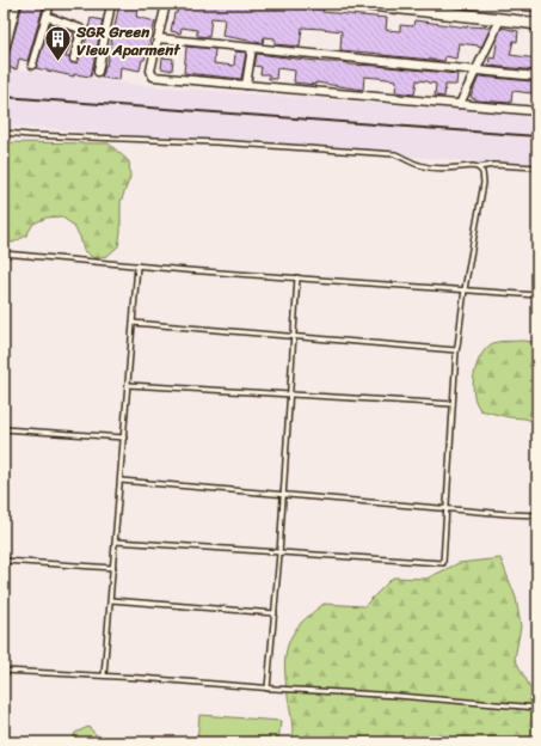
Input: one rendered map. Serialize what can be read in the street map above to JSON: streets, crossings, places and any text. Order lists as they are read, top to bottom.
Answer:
{
  "places": {
    "building": ["SGR Green View Aparment"]
  }
}
